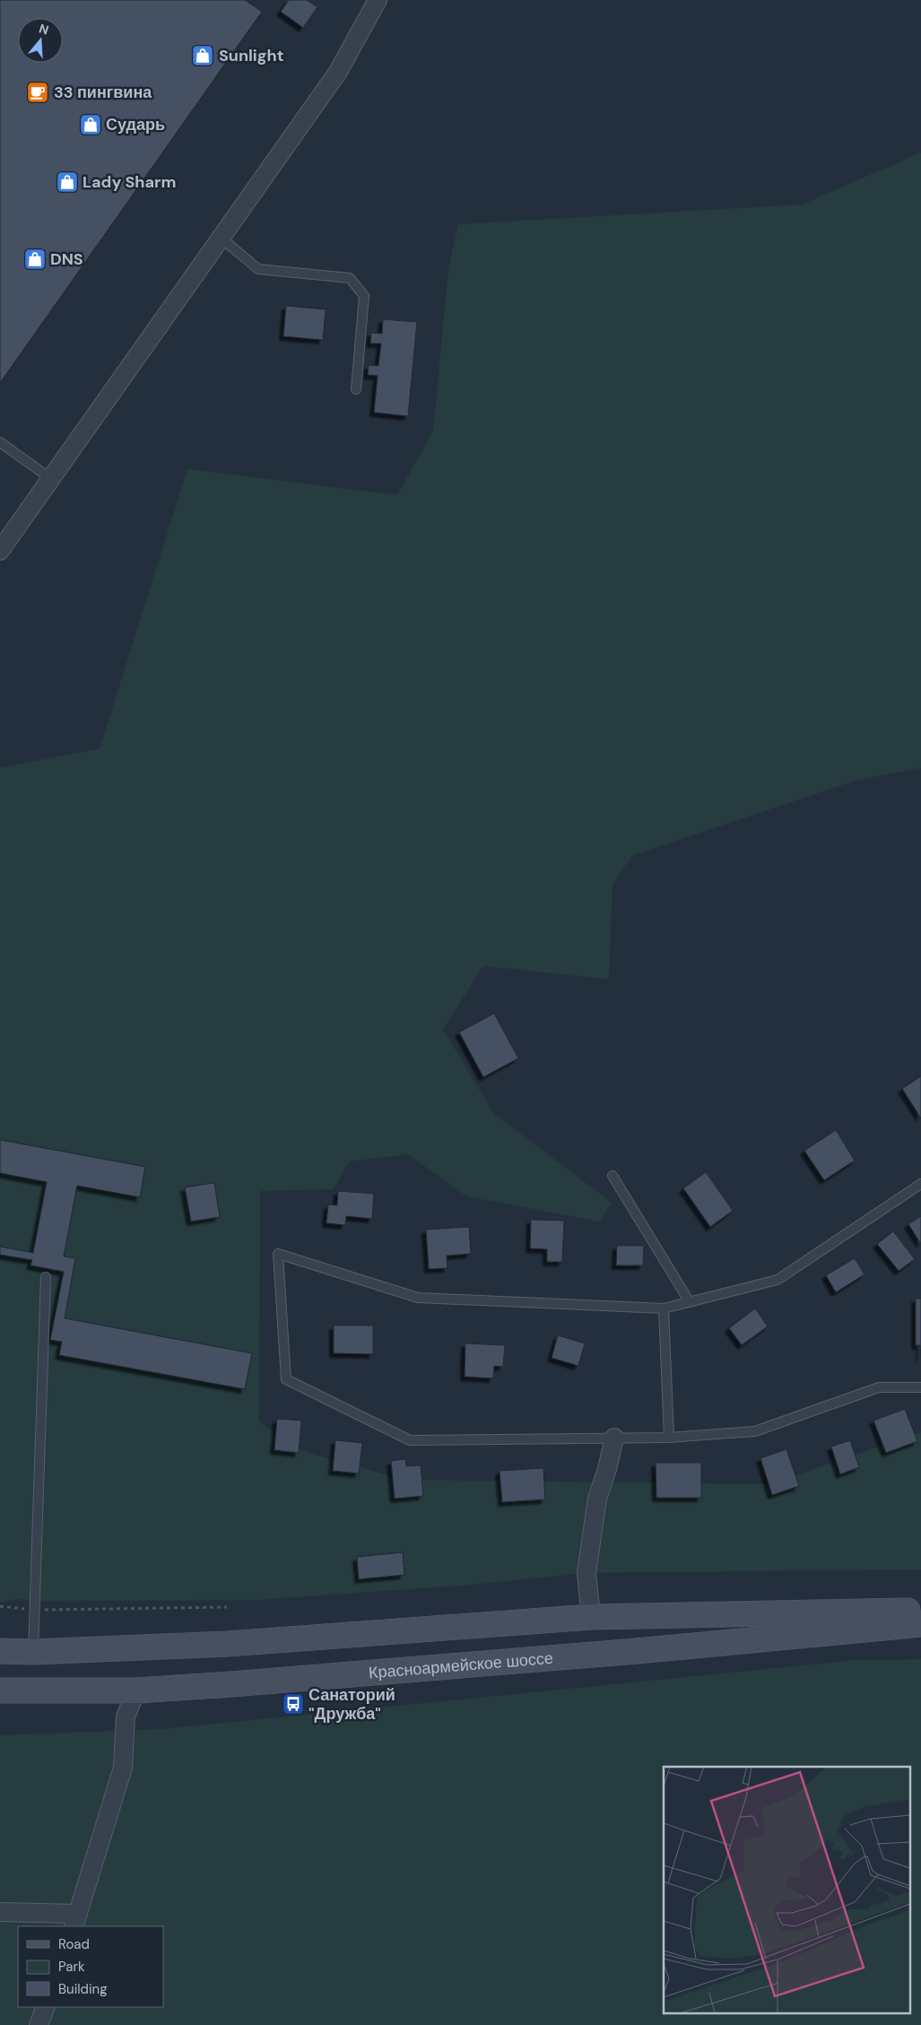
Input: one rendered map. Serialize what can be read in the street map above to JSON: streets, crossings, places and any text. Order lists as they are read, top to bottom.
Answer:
{
  "streets": {
    "main road": ["Красноармейское шоссе"]
  },
  "places": {
    "shop": [
      "Sunlight",
      "Сударь",
      "Lady Sharm",
      "DNS"
    ],
    "cafe": ["33 пингвина"],
    "bus stop": ["Санаторий \"Дружба\""]
  },
  "legend": ["Road", "Park", "Building"],
  "north": "top"
}
